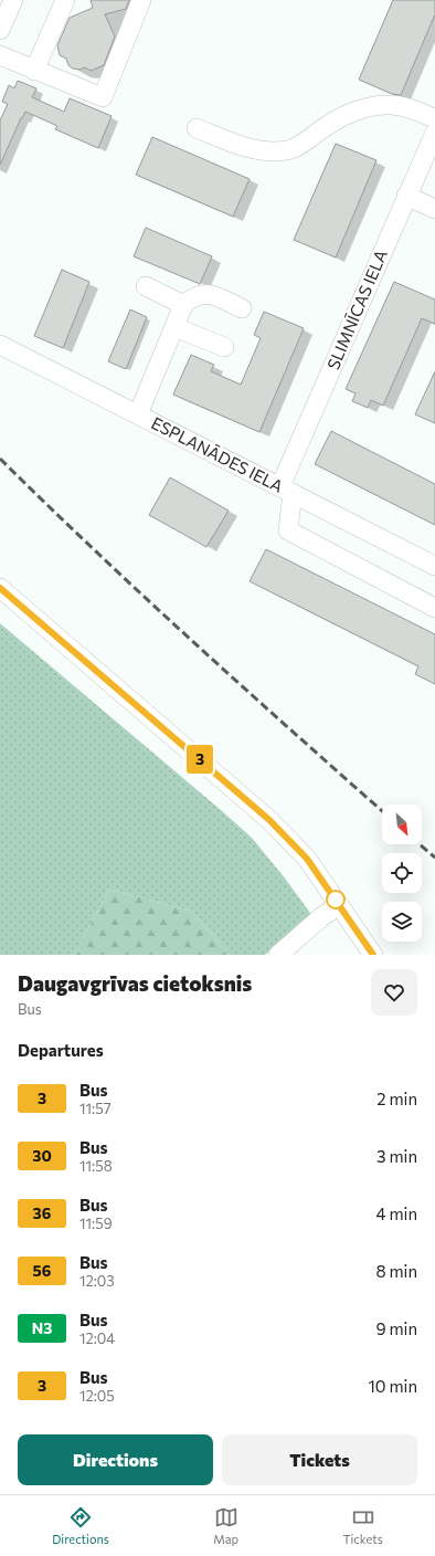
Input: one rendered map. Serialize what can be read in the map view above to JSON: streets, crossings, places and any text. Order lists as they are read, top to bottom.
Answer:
{
  "streets": {
    "street": ["SLIMNĪCAS IELA", "ESPLANĀDES IELA"]
  },
  "crossings": [
    ["SLIMNĪCAS IELA", "ESPLANĀDES IELA"]
  ],
  "lines": ["bus line 3"],
  "north": "bottom right",
  "page": {
    "on_map": "3",
    "heading": [
      ["Daugavgrīvas cietoksnis", "Bus"],
      "Departures"
    ],
    "list": [
      {
        "mark": "3",
        "name": "Bus",
        "note": "11:57",
        "value": "2 min"
      },
      {
        "mark": "30",
        "name": "Bus",
        "note": "11:58",
        "value": "3 min"
      },
      {
        "mark": "36",
        "name": "Bus",
        "note": "11:59",
        "value": "4 min"
      },
      {
        "mark": "56",
        "name": "Bus",
        "note": "12:03",
        "value": "8 min"
      },
      {
        "mark": "N3",
        "name": "Bus",
        "note": "12:04",
        "value": "9 min"
      },
      {
        "mark": "3",
        "name": "Bus",
        "note": "12:05",
        "value": "10 min"
      }
    ],
    "buttons": ["Directions", "Tickets"],
    "tabs": ["Directions", "Map", "Tickets"]
  }
}
